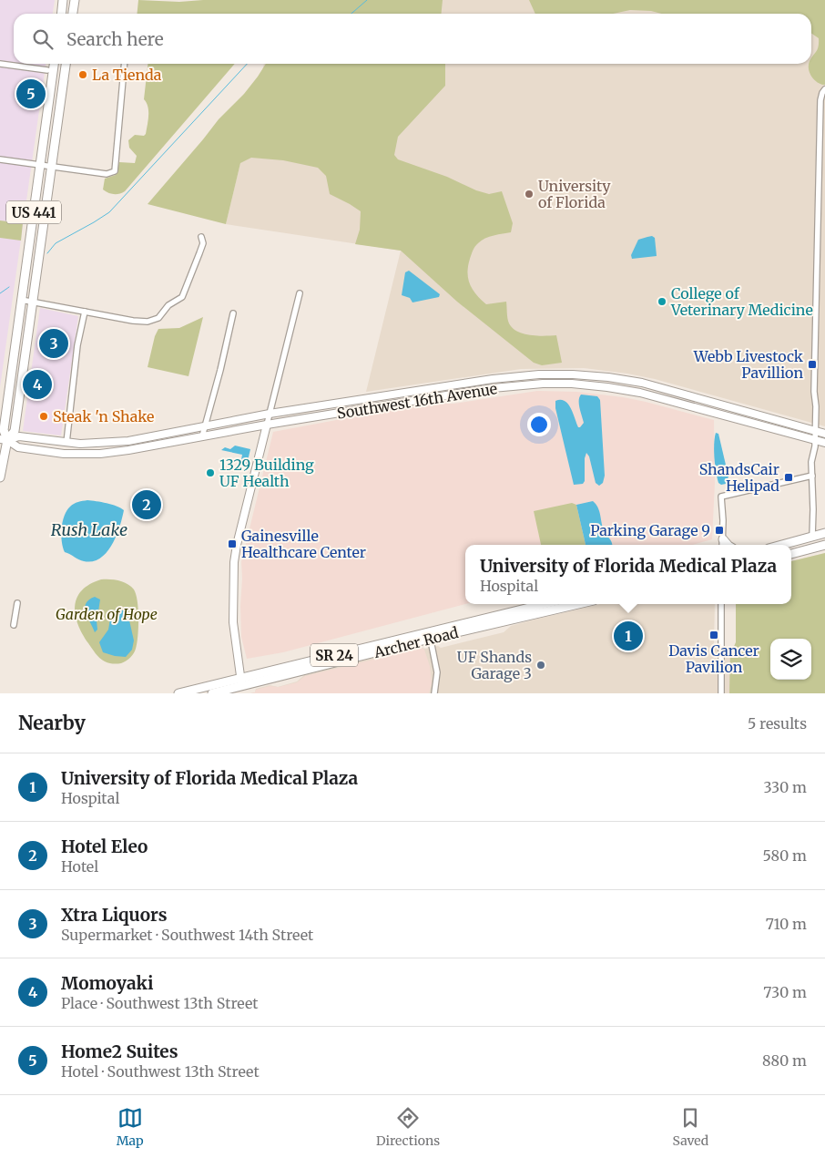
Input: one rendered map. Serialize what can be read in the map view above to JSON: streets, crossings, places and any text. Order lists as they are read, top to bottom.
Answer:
{
  "streets": {
    "main road": [
      "US 441",
      "Southwest 16th Avenue",
      "Archer Road",
      "SR 24"
    ]
  },
  "crossings": [
    ["US 441", "Southwest 16th Avenue"]
  ],
  "water": ["Rush Lake"],
  "parks": ["Garden of Hope"],
  "places": {
    "other": [
      "La Tienda",
      "University of Florida",
      "College of Veterinary Medicine",
      "Steak 'n Shake",
      "1329 Building UF Health",
      "UF Shands Garage 3"
    ],
    "transit": [
      "Webb Livestock Pavillion",
      "ShandsCair Helipad",
      "Parking Garage 9",
      "Gainesville Healthcare Center",
      "Davis Cancer Pavilion"
    ]
  },
  "page": {
    "search": "Search here",
    "pins": [
      "5",
      "3",
      "4",
      "2",
      "1"
    ],
    "popup": ["University of Florida Medical Plaza", "Hospital"],
    "heading": ["Nearby", "5 results"],
    "list": [
      {
        "mark": "1",
        "name": "University of Florida Medical Plaza",
        "note": "Hospital",
        "value": "330 m"
      },
      {
        "mark": "2",
        "name": "Hotel Eleo",
        "note": "Hotel",
        "value": "580 m"
      },
      {
        "mark": "3",
        "name": "Xtra Liquors",
        "note": "Supermarket · Southwest 14th Street",
        "value": "710 m"
      },
      {
        "mark": "4",
        "name": "Momoyaki",
        "note": "Place · Southwest 13th Street",
        "value": "730 m"
      },
      {
        "mark": "5",
        "name": "Home2 Suites",
        "note": "Hotel · Southwest 13th Street",
        "value": "880 m"
      }
    ],
    "nav": ["Map", "Directions", "Saved"]
  }
}
